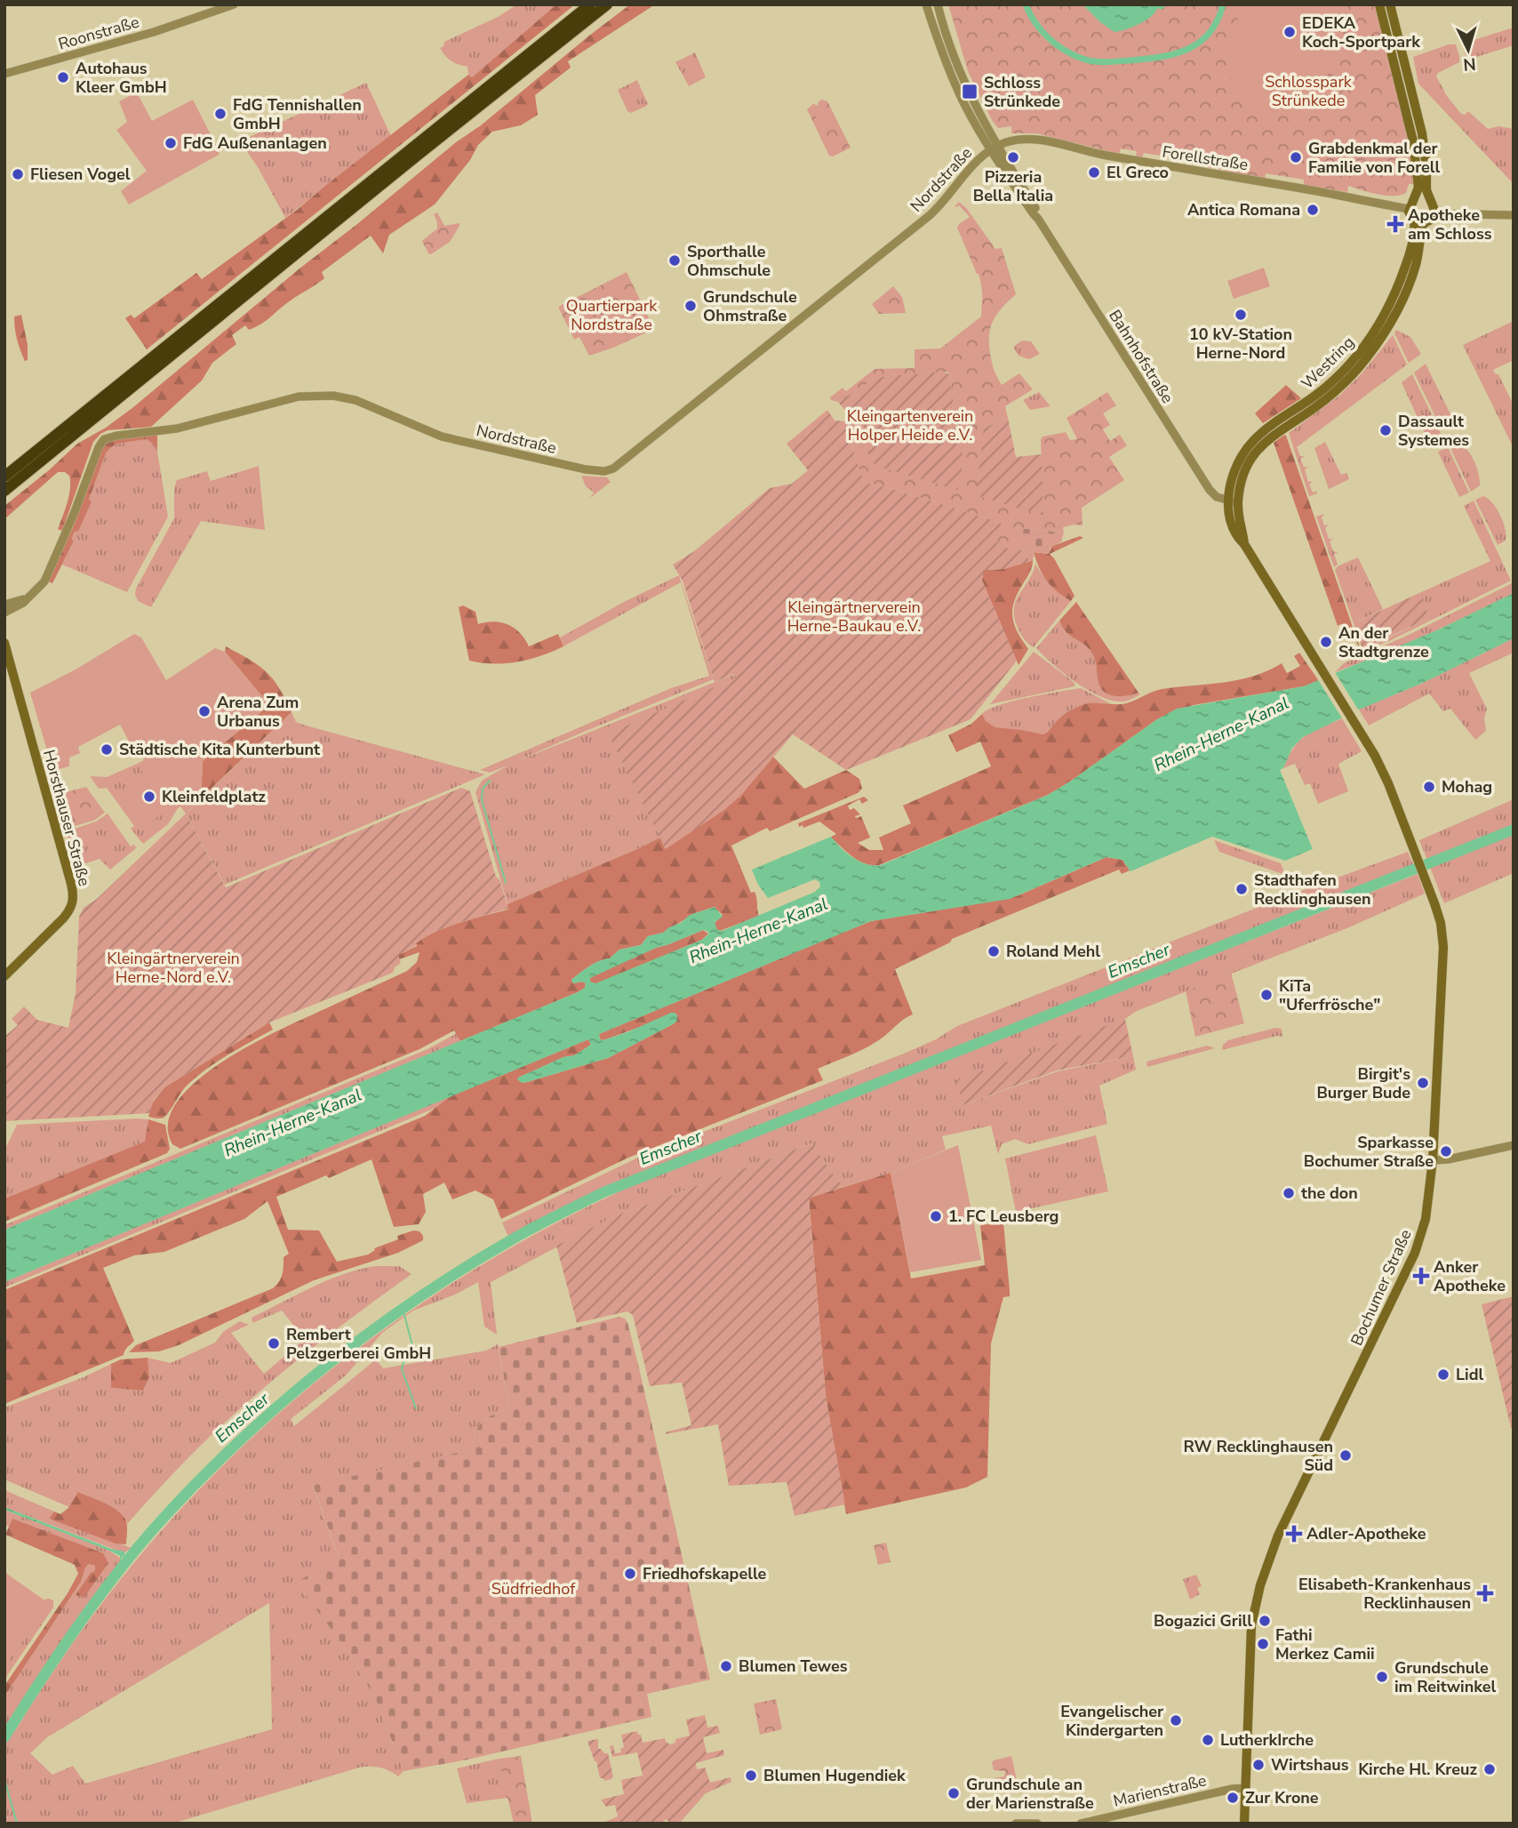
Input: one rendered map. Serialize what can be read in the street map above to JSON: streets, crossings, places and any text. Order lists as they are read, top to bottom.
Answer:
{
  "streets": {
    "main road": ["Westring", "Horsthauser Straße", "Bochumer Straße"],
    "street": [
      "Roonstraße",
      "Forellstraße",
      "Nordstraße",
      "Bahnhofstraße",
      "Marienstraße"
    ]
  },
  "crossings": [
    ["Forellstraße", "Nordstraße"],
    ["Forellstraße", "Bahnhofstraße"],
    ["Forellstraße", "Westring"],
    ["Nordstraße", "Bahnhofstraße"],
    ["Bahnhofstraße", "Westring"],
    ["Bahnhofstraße", "Bochumer Straße"],
    ["Westring", "Bochumer Straße"],
    ["Bochumer Straße", "Marienstraße"]
  ],
  "water": ["Rhein-Herne-Kanal", "Emscher"],
  "parks": [
    "Schlosspark Strünkede",
    "Quartierpark Nordstraße",
    "Kleingartenverein Holper Heide e.V.",
    "Kleingärtnerverein Herne-Baukau e.V.",
    "Kleingärtnerverein Herne-Nord e.V.",
    "Südfriedhof"
  ],
  "places": {
    "other": [
      "EDEKA Koch-Sportpark",
      "Autohaus Kleer GmbH",
      "FdG Tennishallen GmbH",
      "FdG Außenanlagen",
      "Pizzeria Bella Italia",
      "Grabdenkmal der Familie von Forell",
      "El Greco",
      "Fliesen Vogel",
      "Antica Romana",
      "Sporthalle Ohmschule",
      "Grundschule Ohmstraße",
      "10 kV-Station Herne-Nord",
      "Dassault Systemes",
      "An der Stadtgrenze",
      "Arena Zum Urbanus",
      "Städtische Kita Kunterbunt",
      "Mohag",
      "Kleinfeldplatz",
      "Stadthafen Recklinghausen",
      "Roland Mehl",
      "KiTa \"Uferfrösche\"",
      "Birgit's Burger Bude",
      "Sparkasse Bochumer Straße",
      "the don",
      "1. FC Leusberg",
      "Rembert Pelzgerberei GmbH",
      "Lidl",
      "RW Recklinghausen Süd",
      "Friedhofskapelle",
      "Bogazici Grill",
      "Fathi Merkez Camii",
      "Blumen Tewes",
      "Grundschule im Reitwinkel",
      "Evangelischer Kindergarten",
      "LutherkIrche",
      "Wirtshaus",
      "Kirche Hl. Kreuz",
      "Blumen Hugendiek",
      "Grundschule an der Marienstraße",
      "Zur Krone"
    ],
    "transit": ["Schloss Strünkede"],
    "health": [
      "Apotheke am Schloss",
      "Anker Apotheke",
      "Adler-Apotheke",
      "Elisabeth-Krankenhaus Recklinhausen"
    ]
  },
  "north": "bottom"
}
